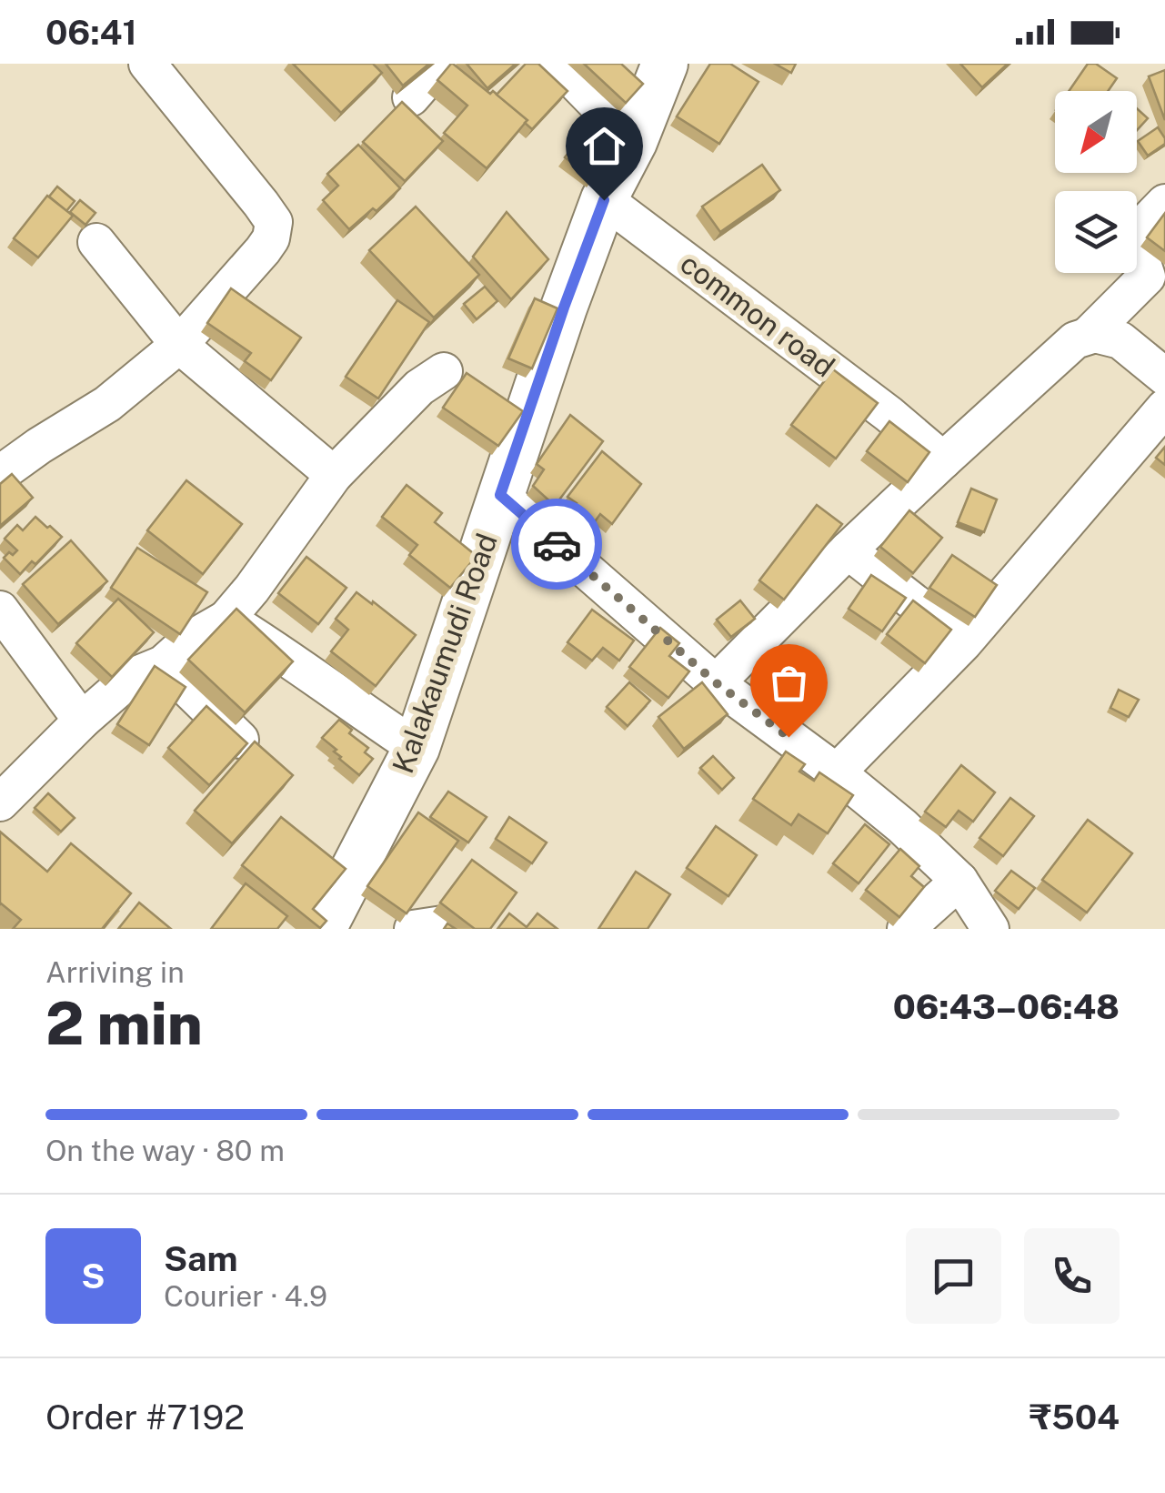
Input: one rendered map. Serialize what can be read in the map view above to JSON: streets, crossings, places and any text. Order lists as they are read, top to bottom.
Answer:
{
  "streets": {
    "street": ["common road", "Kalakaumudi Road"]
  },
  "crossings": [
    ["common road", "Kalakaumudi Road"]
  ],
  "north": "bottom left",
  "page": {
    "status": "06:41",
    "heading": ["2 min", "Arriving in", "06:43–06:48"],
    "panel": [
      "Sam",
      "Courier · 4.9",
      "Order #7192",
      "₹504"
    ],
    "bar": "On the way · 80 m",
    "round": "S"
  }
}
